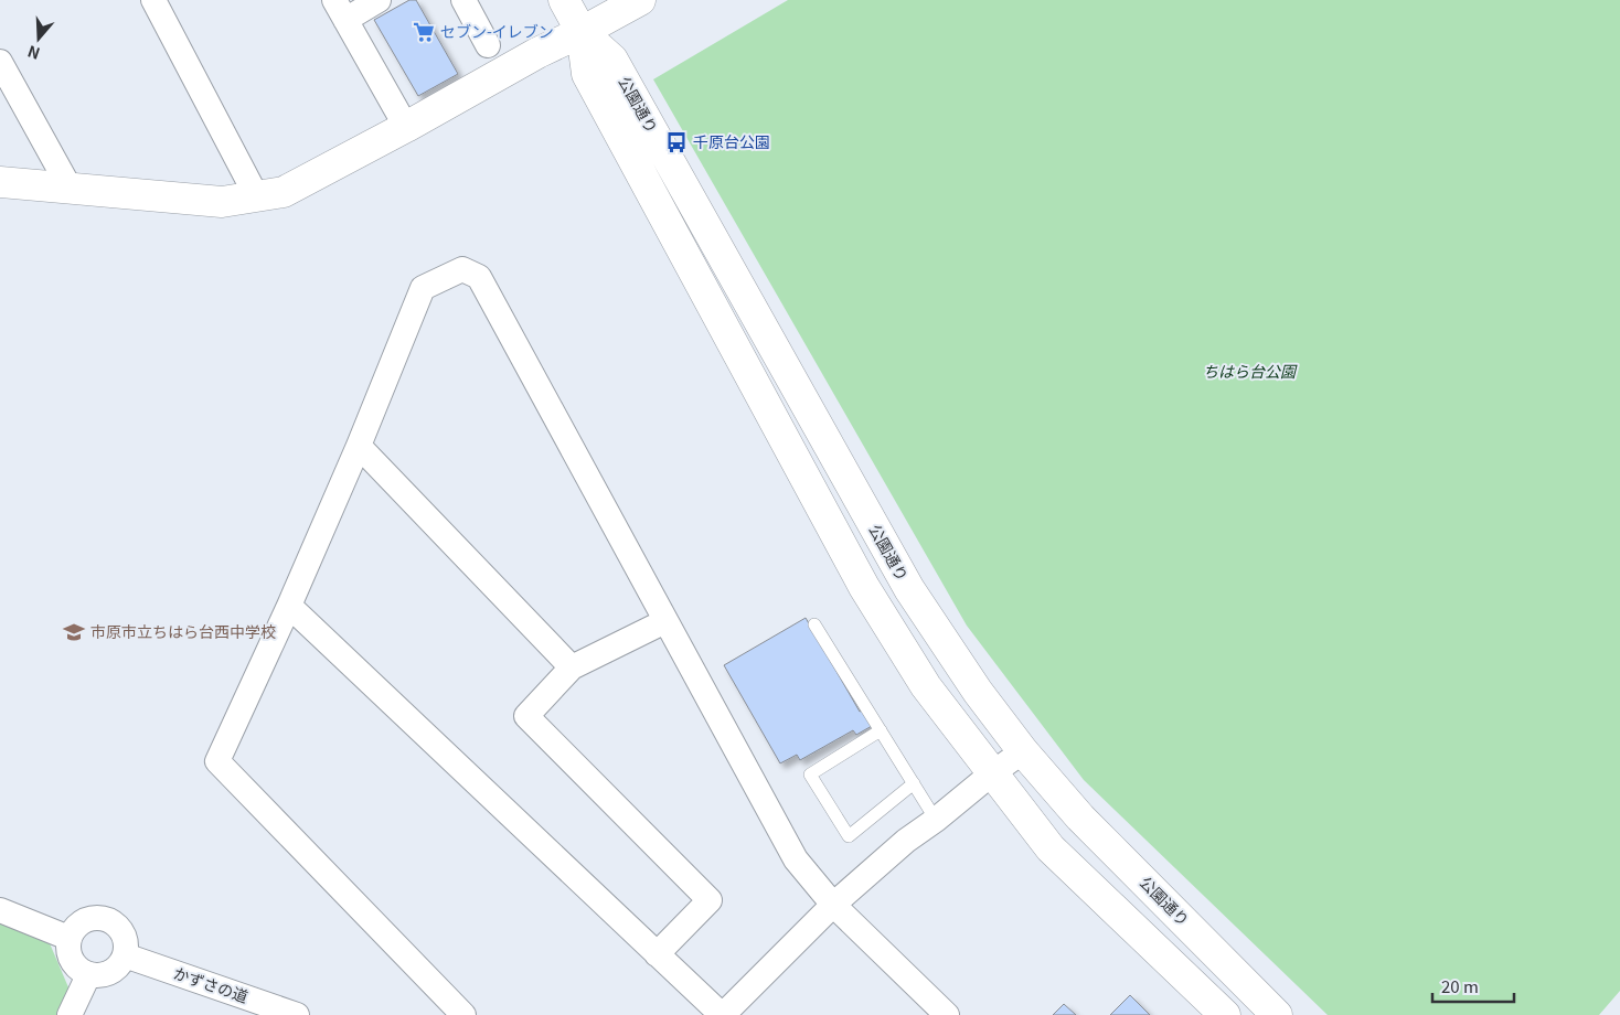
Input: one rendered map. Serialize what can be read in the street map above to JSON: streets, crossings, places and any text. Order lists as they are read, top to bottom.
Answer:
{
  "streets": {
    "street": ["公園通り", "かずさの道"]
  },
  "parks": ["ちはら台公園"],
  "places": {
    "supermarket": ["セブン-イレブン"],
    "bus stop": ["千原台公園"],
    "school or university": ["市原市立ちはら台西中学校"]
  },
  "scale_bar": "20 m",
  "north": "bottom"
}
